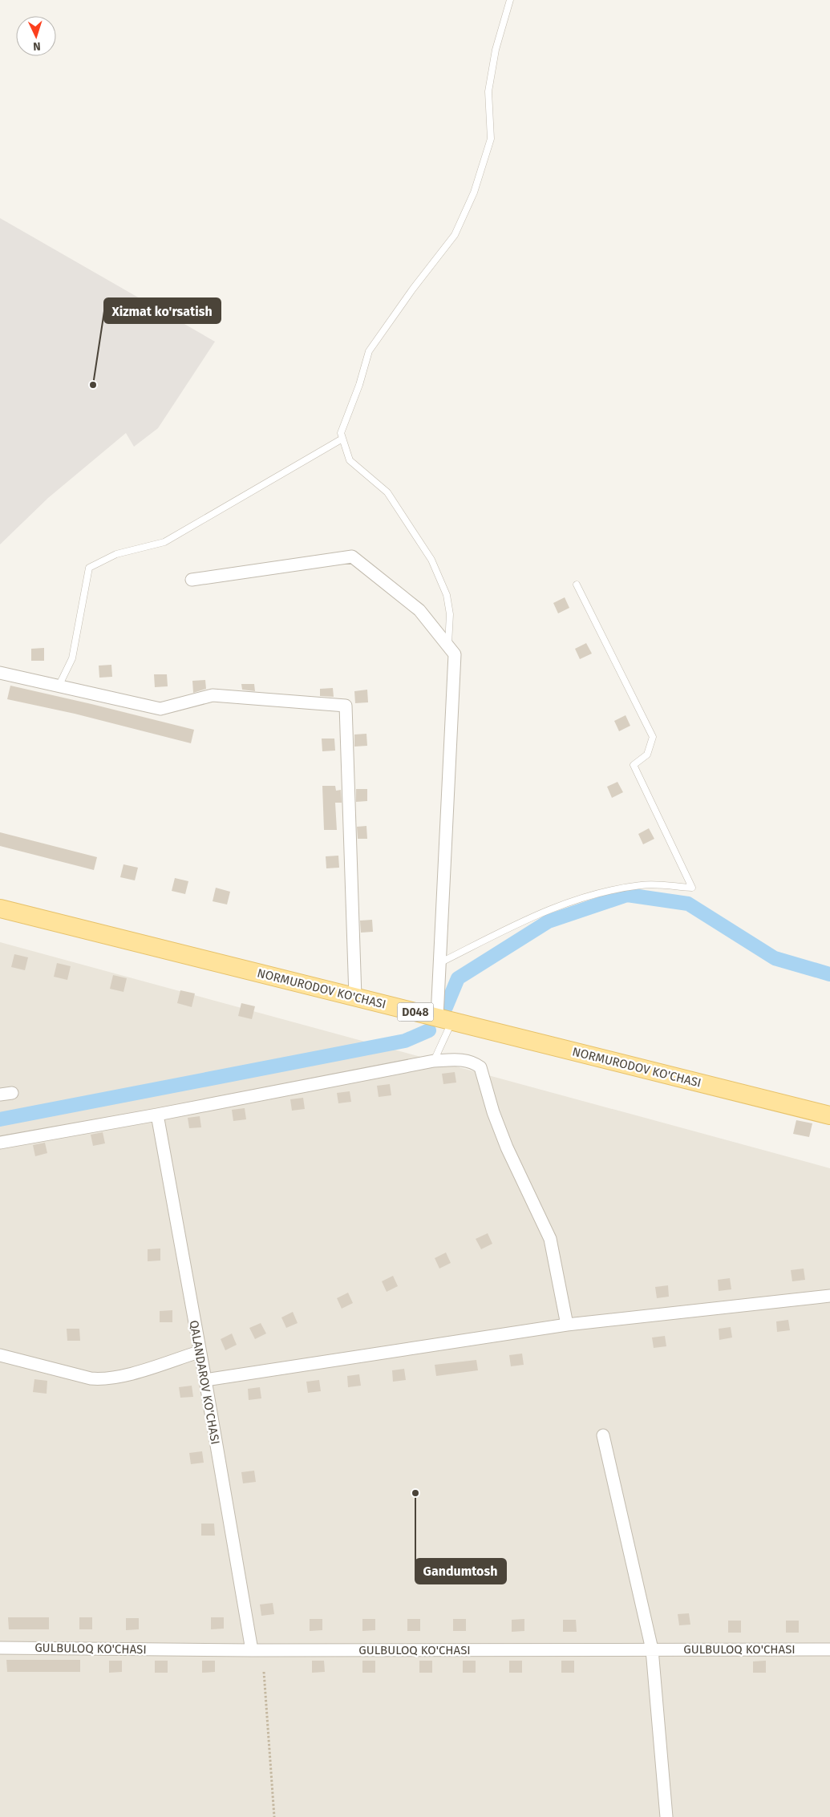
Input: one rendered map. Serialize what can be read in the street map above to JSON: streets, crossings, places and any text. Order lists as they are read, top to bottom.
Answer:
{
  "streets": {
    "main road": ["NORMURODOV KO'CHASI", "D048"],
    "street": ["QALANDAROV KO'CHASI", "GULBULOQ KO'CHASI"]
  },
  "crossings": [
    ["QALANDAROV KO'CHASI", "GULBULOQ KO'CHASI"]
  ],
  "places": ["Xizmat ko'rsatish", "Gandumtosh"],
  "north": "bottom"
}
